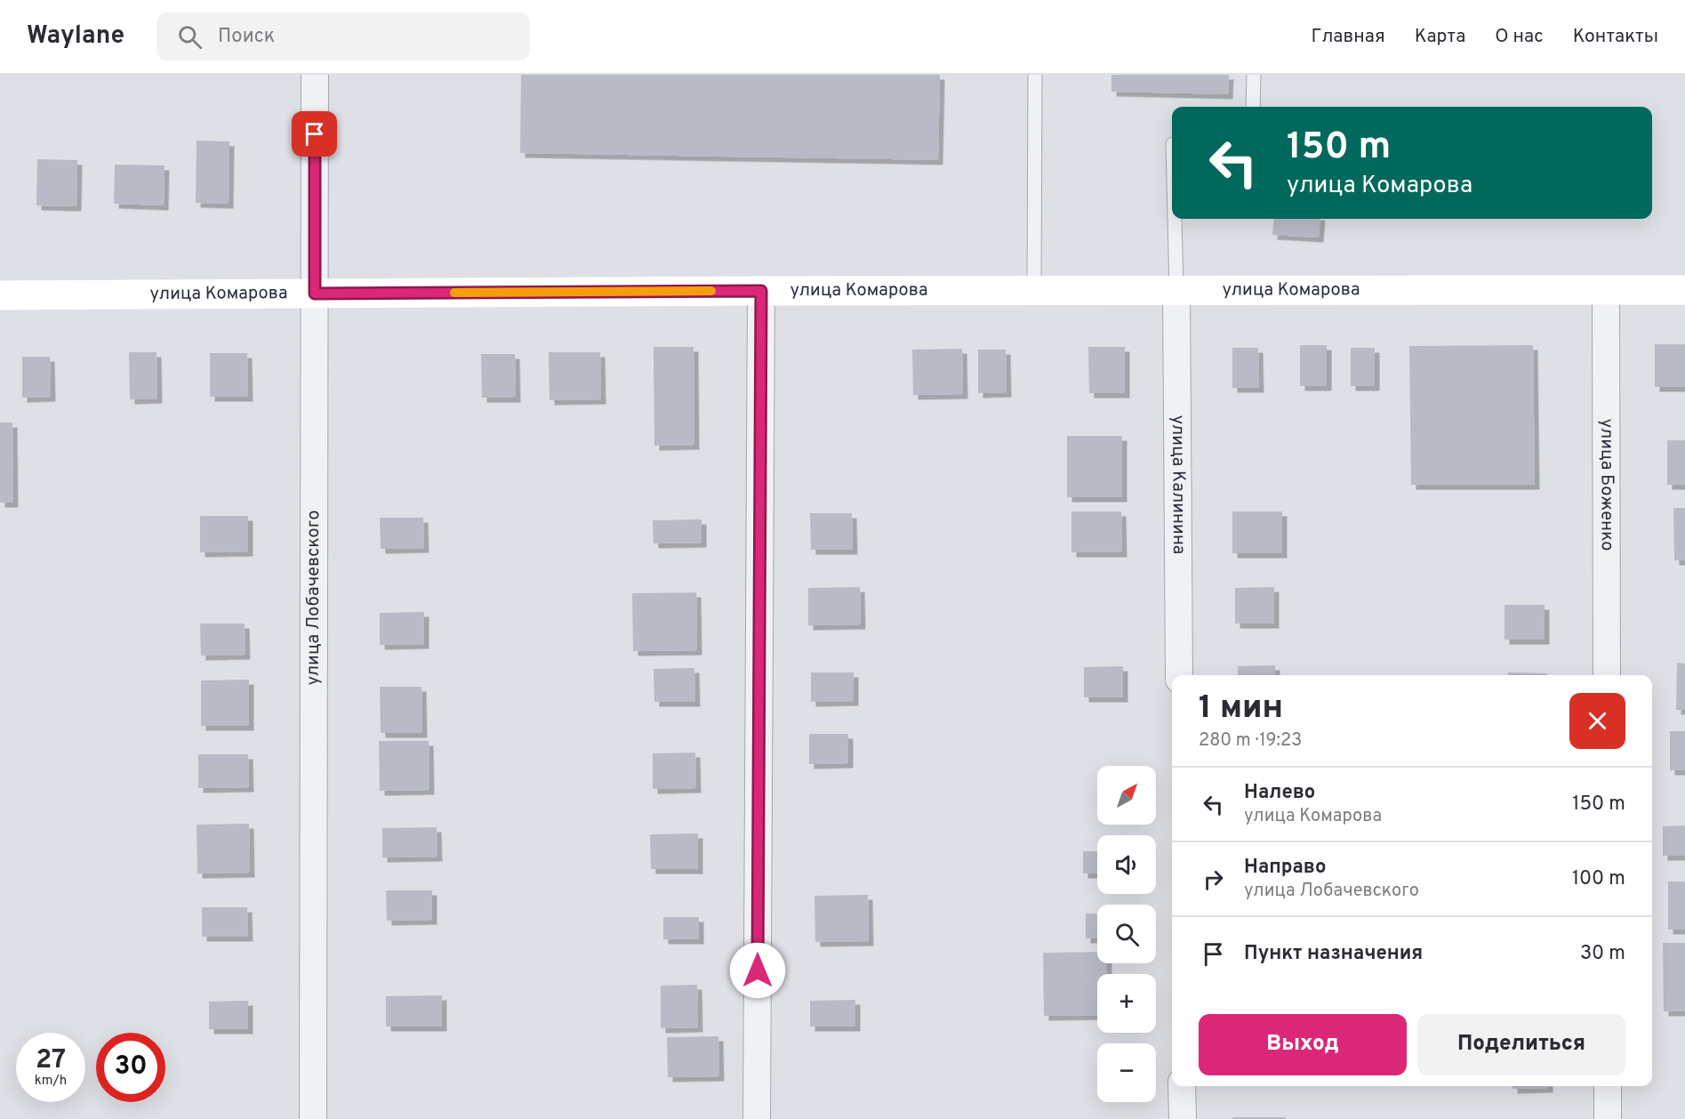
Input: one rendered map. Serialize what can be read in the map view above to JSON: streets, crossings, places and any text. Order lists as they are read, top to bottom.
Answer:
{
  "streets": {
    "main road": ["улица Комарова"],
    "street": ["улица Калинина", "улица Боженко", "улица Лобачевского"]
  },
  "crossings": [
    ["улица Комарова", "улица Калинина"],
    ["улица Комарова", "улица Боженко"],
    ["улица Комарова", "улица Лобачевского"]
  ],
  "north": "top right",
  "page": {
    "header": "Waylane",
    "search": "Поиск",
    "nav": [
      "Главная",
      "Карта",
      "О нас",
      "Контакты"
    ],
    "turn": ["150 m", "улица Комарова"],
    "heading": ["1 мин", "280 m · 19:23"],
    "map_buttons": ["+", "−"],
    "list": [
      {
        "name": "Налево",
        "note": "улица Комарова",
        "value": "150 m"
      },
      {
        "name": "Направо",
        "note": "улица Лобачевского",
        "value": "100 m"
      },
      {
        "name": "Пункт назначения",
        "value": "30 m"
      }
    ],
    "buttons": ["Выход", "Поделиться"],
    "speed": "27 km/h",
    "limit": "30"
  }
}
